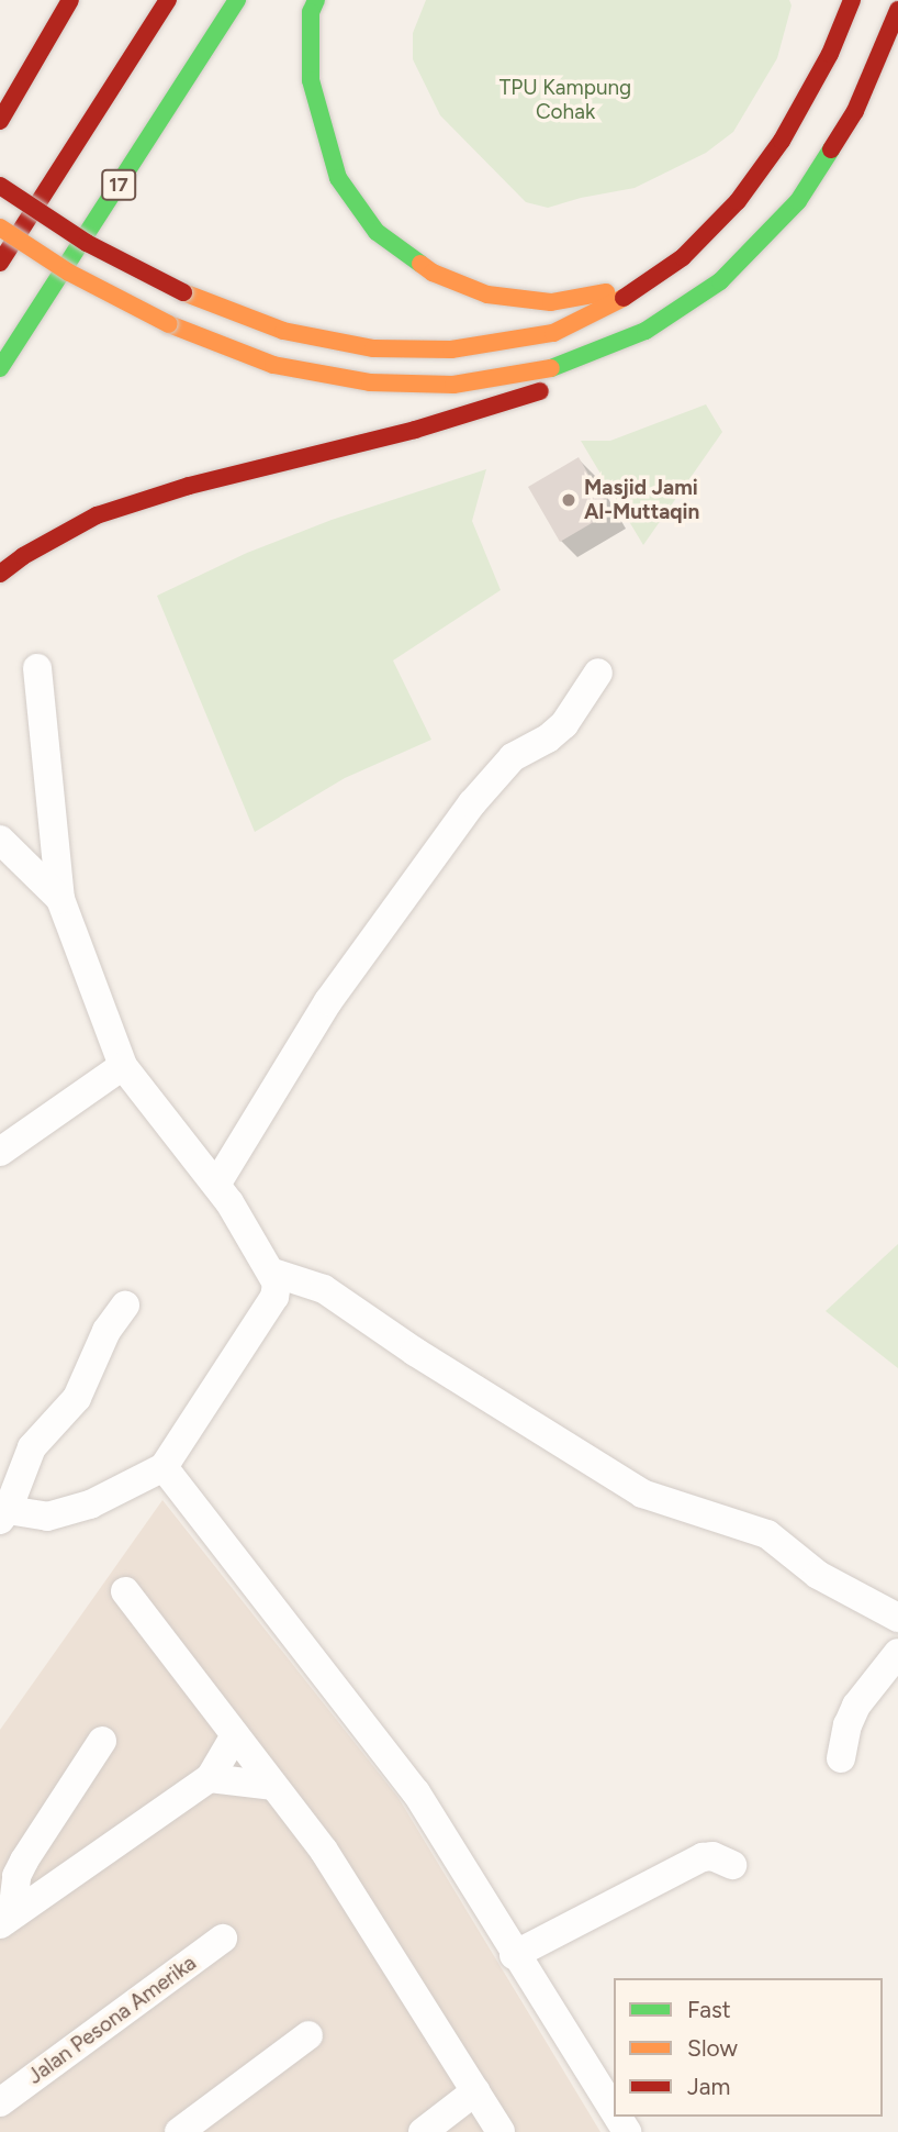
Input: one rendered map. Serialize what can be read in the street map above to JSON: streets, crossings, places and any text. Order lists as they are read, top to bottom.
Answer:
{
  "streets": {
    "highway": ["17"],
    "street": ["Jalan Pesona Amerika"]
  },
  "parks": ["TPU Kampung Cohak"],
  "places": ["Masjid Jami Al-Muttaqin"],
  "legend": ["Fast", "Slow", "Jam"]
}
